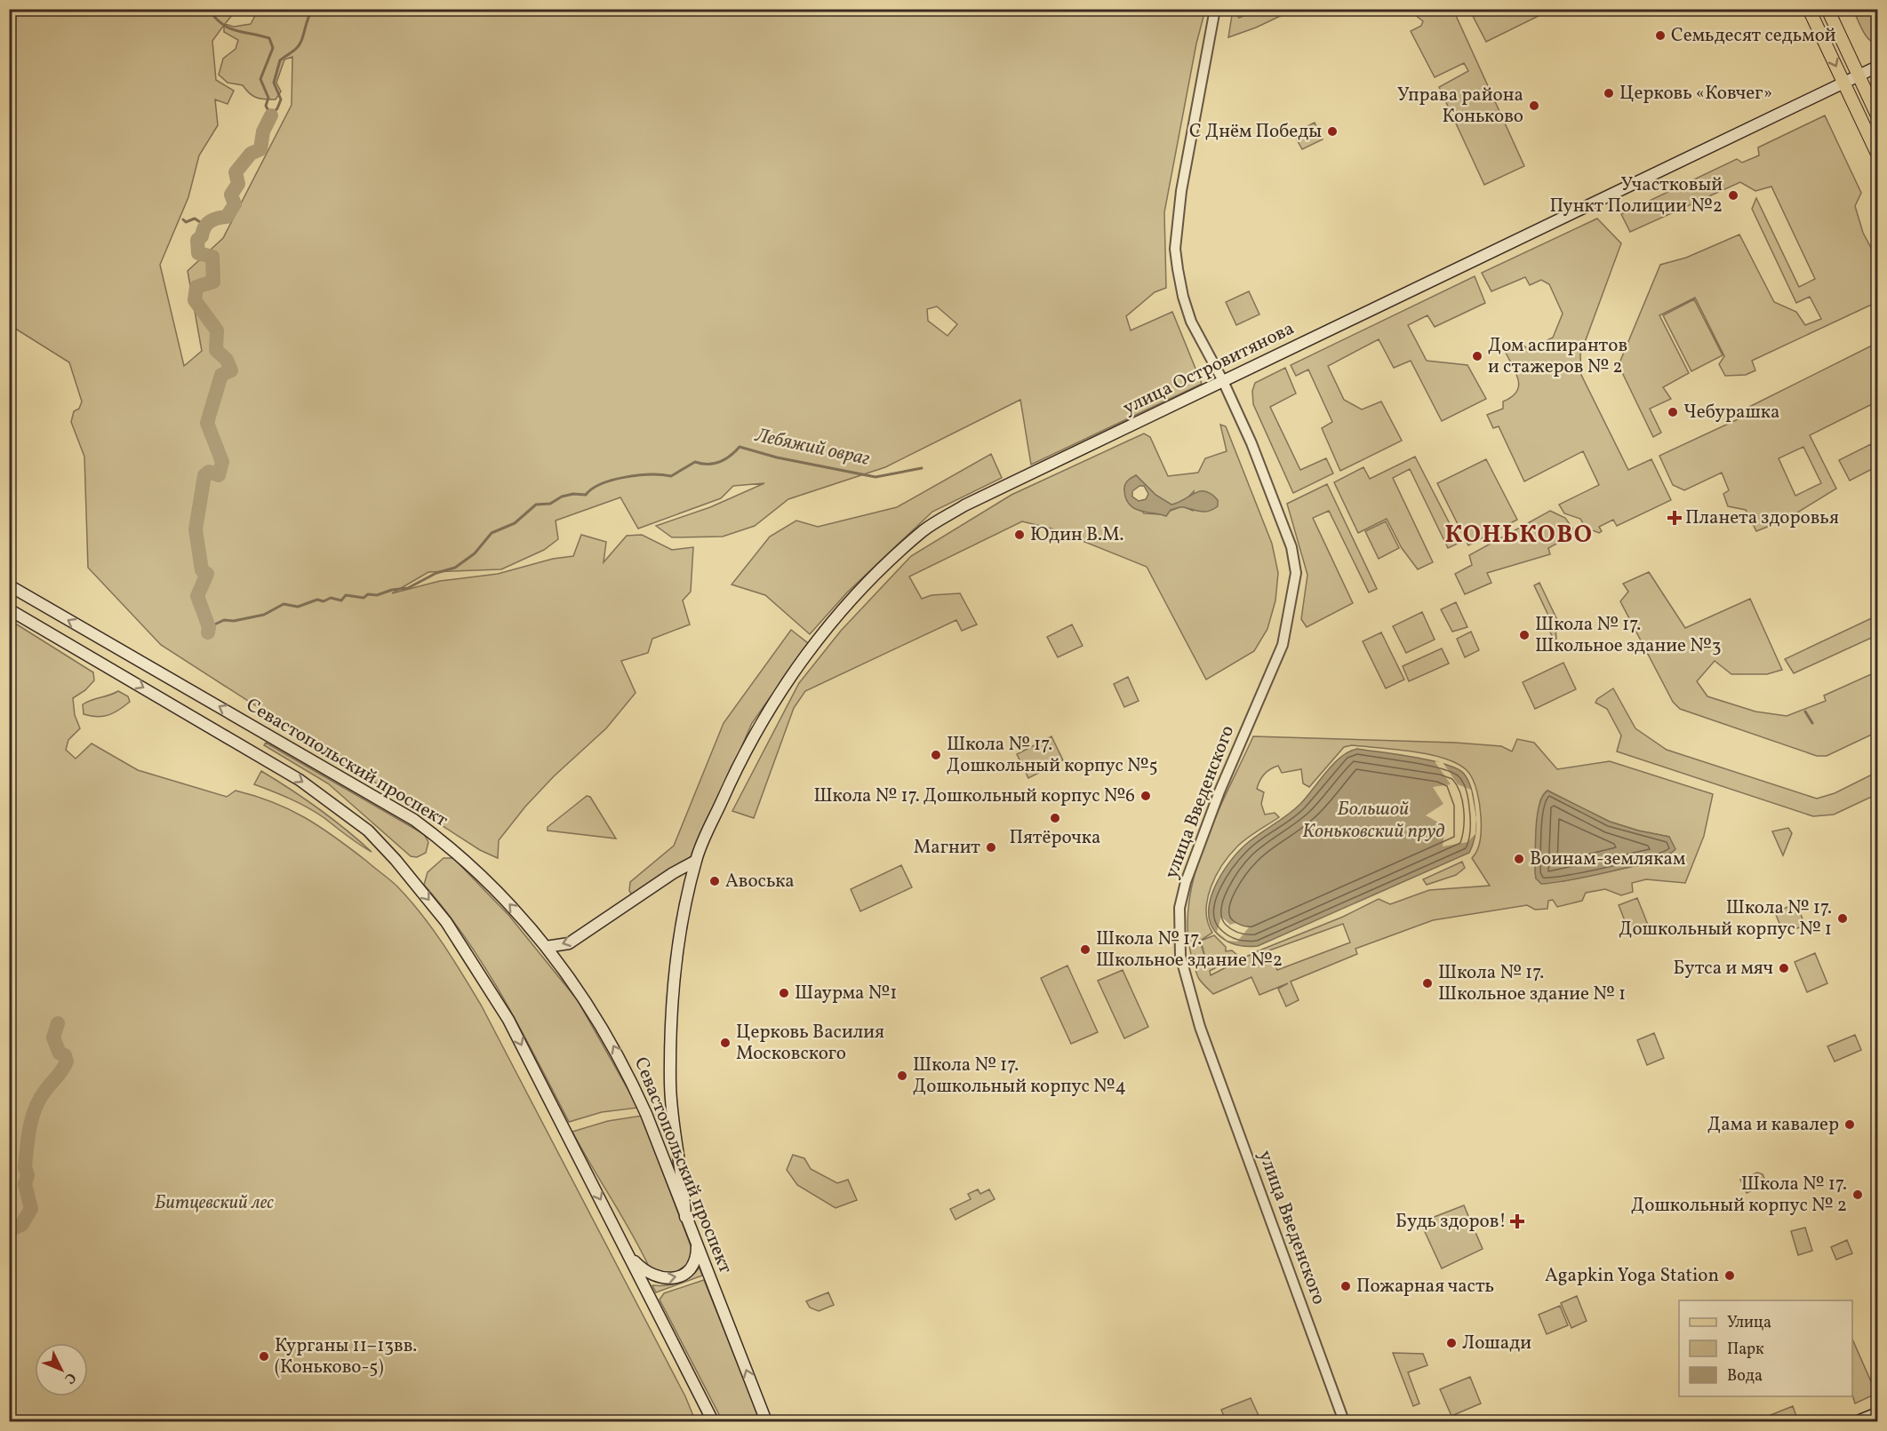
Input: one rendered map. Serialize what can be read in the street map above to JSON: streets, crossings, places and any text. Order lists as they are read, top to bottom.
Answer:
{
  "streets": {
    "main road": ["улица Островитянова", "Севастопольский проспект"],
    "street": ["улица Введенского"]
  },
  "crossings": [
    ["улица Островитянова", "Севастопольский проспект"],
    ["улица Островитянова", "улица Введенского"]
  ],
  "districts": ["КОНЬКОВО"],
  "water": ["Лебяжий овраг", "Большой Коньковский пруд"],
  "parks": ["Битцевский лес"],
  "places": {
    "other": [
      "Семьдесят седьмой",
      "Церковь «Ковчег»",
      "Управа района Коньково",
      "С Днём Победы",
      "Участковый Пункт Полиции №2",
      "Дом аспирантов и стажеров № 2",
      "Чебурашка",
      "Юдин В.М.",
      "Школа № 17. Школьное здание №3",
      "Школа № 17. Дошкольный корпус №5",
      "Школа № 17. Дошкольный корпус №6",
      "Пятёрочка",
      "Магнит",
      "Воинам-землякам",
      "Авоська",
      "Школа № 17. Дошкольный корпус № 1",
      "Школа № 17. Школьное здание №2",
      "Бутса и мяч",
      "Школа № 17. Школьное здание № 1",
      "Шаурма №1",
      "Церковь Василия Московского",
      "Школа № 17. Дошкольный корпус №4",
      "Дама и кавалер",
      "Школа № 17. Дошкольный корпус № 2",
      "Agapkin Yoga Station",
      "Пожарная часть",
      "Лошади",
      "Курганы 11–13вв. (Коньково-5)"
    ],
    "health": ["Планета здоровья", "Будь здоров!"]
  },
  "legend": ["Улица", "Парк", "Вода"],
  "north": "bottom right"
}
